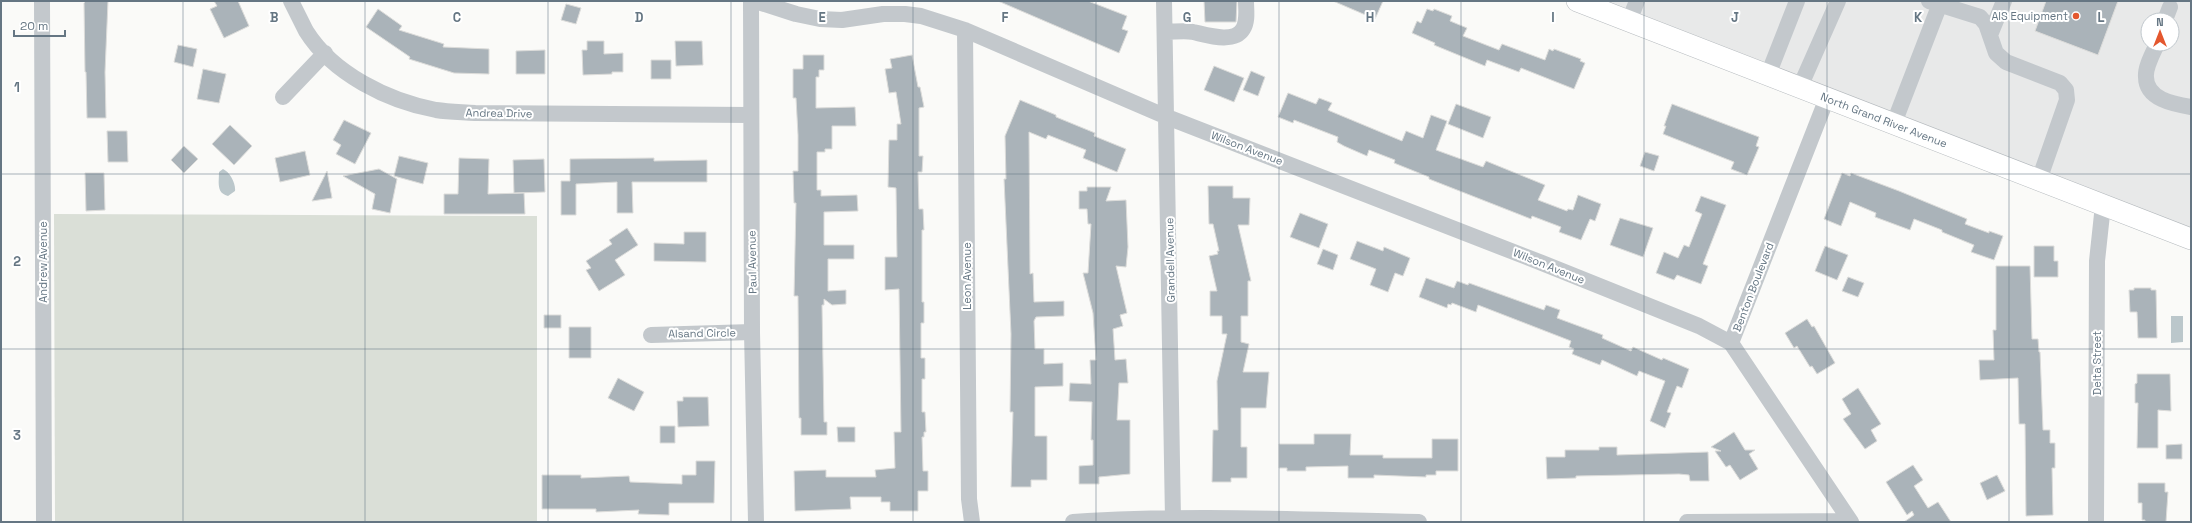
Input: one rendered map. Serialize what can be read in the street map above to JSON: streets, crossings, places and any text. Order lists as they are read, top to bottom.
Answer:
{
  "streets": {
    "main road": ["North Grand River Avenue"],
    "street": [
      "Andrea Drive",
      "Wilson Avenue",
      "Grandell Avenue",
      "Andrew Avenue",
      "Paul Avenue",
      "Leon Avenue",
      "Benton Boulevard",
      "Alsand Circle",
      "Delta Street"
    ]
  },
  "crossings": [
    ["Andrea Drive", "Paul Avenue"],
    ["North Grand River Avenue", "Benton Boulevard"],
    ["North Grand River Avenue", "Delta Street"],
    ["Wilson Avenue", "Grandell Avenue"],
    ["Wilson Avenue", "Leon Avenue"],
    ["Wilson Avenue", "Benton Boulevard"],
    ["Paul Avenue", "Alsand Circle"]
  ],
  "places": ["AIS Equipment"],
  "scale_bar": "20 m",
  "north": "top",
  "grid": {
    "columns": [
      "B",
      "C",
      "D",
      "E",
      "F",
      "G",
      "H",
      "I",
      "J",
      "K",
      "L"
    ],
    "rows": ["1", "2", "3"]
  }
}
